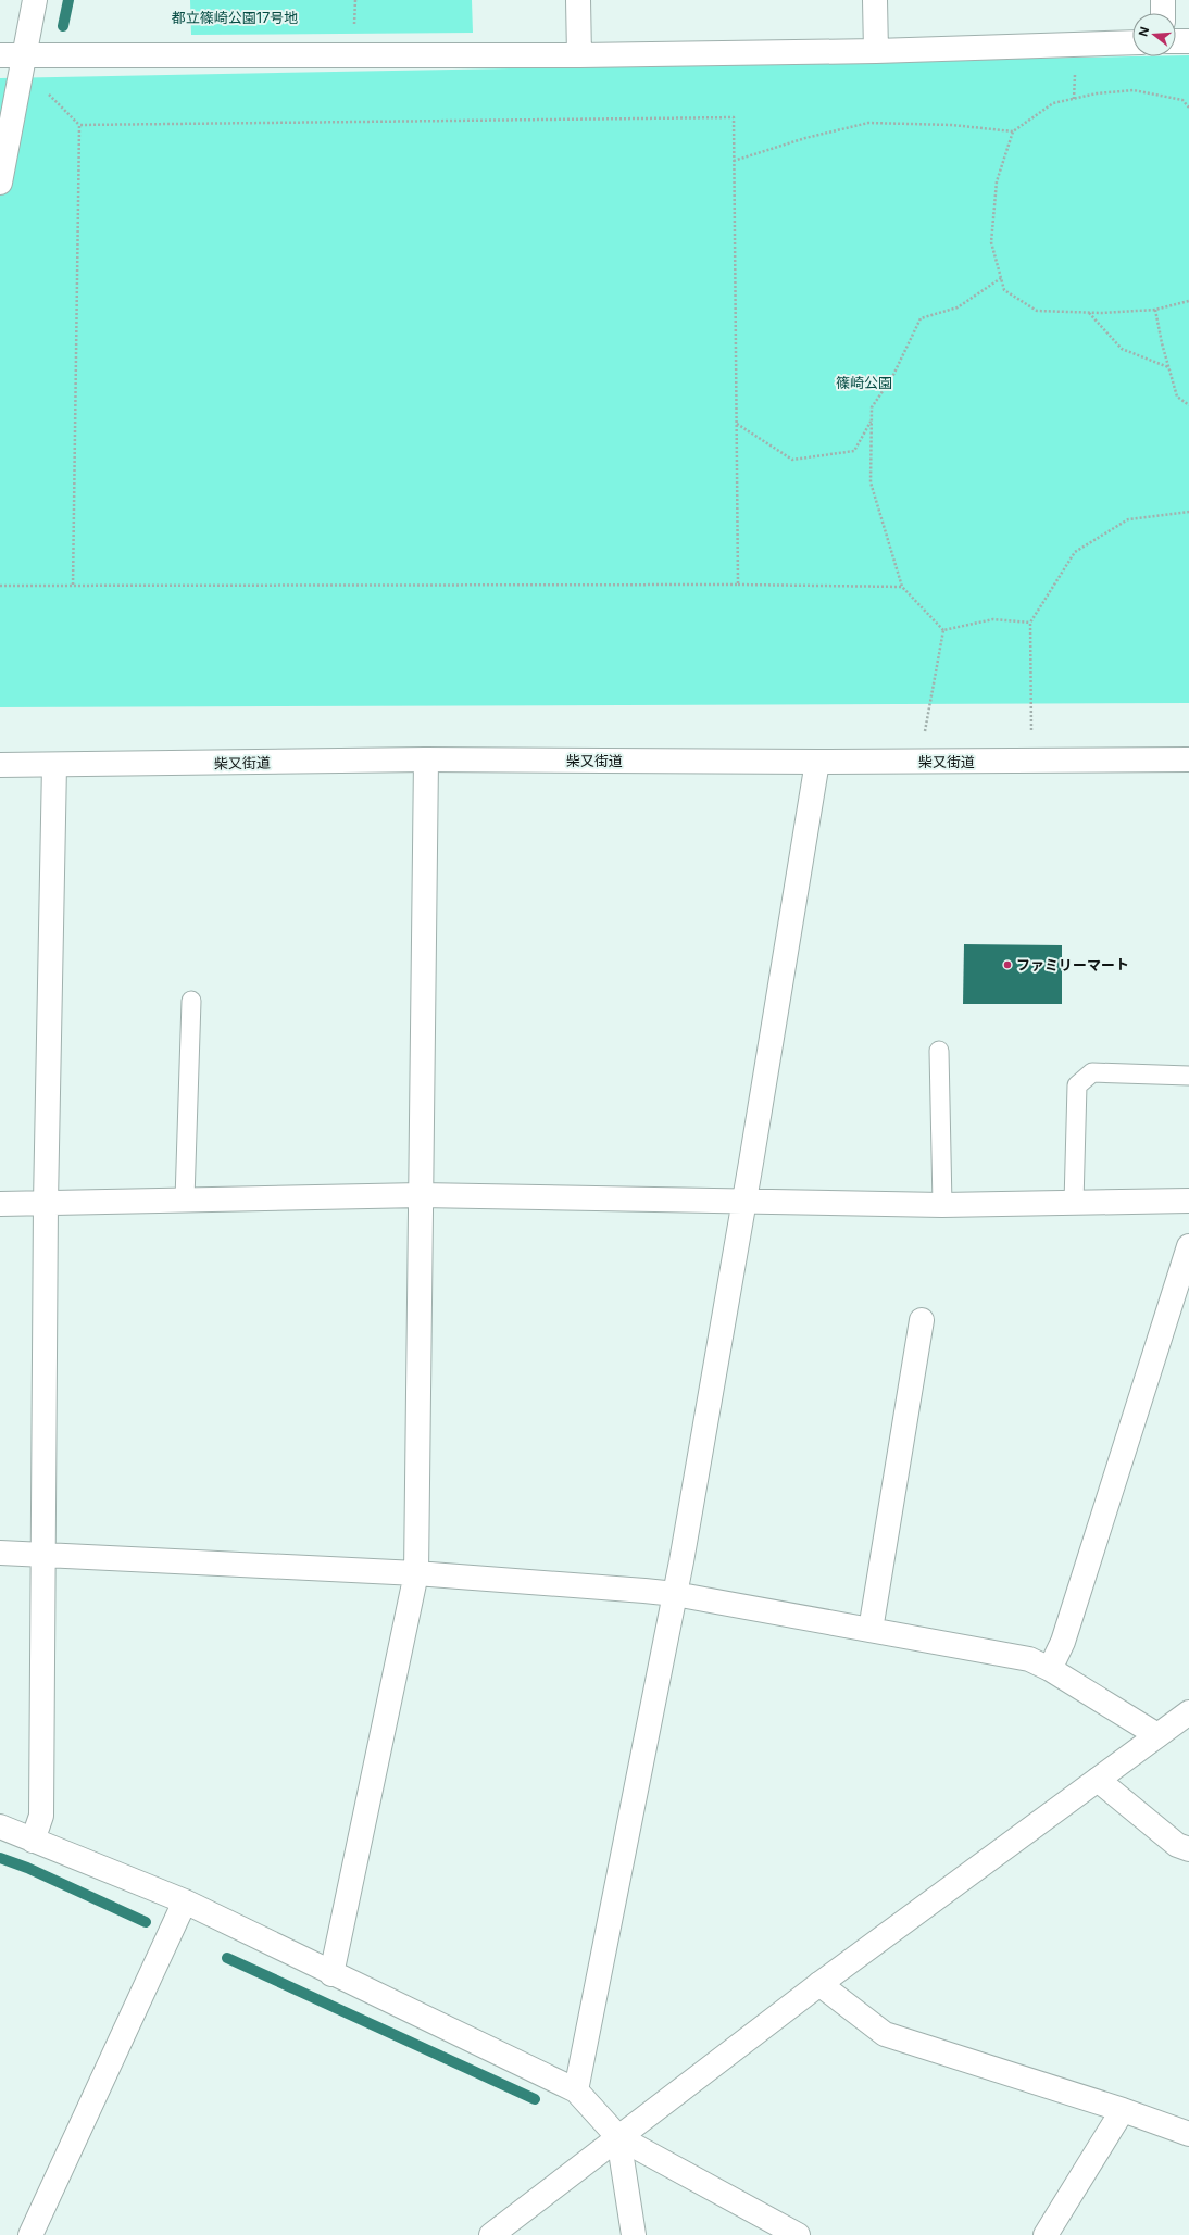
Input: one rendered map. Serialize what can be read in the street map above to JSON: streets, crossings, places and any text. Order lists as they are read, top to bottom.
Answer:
{
  "streets": {
    "street": ["柴又街道"]
  },
  "parks": ["都立篠崎公園17号地", "篠崎公園"],
  "places": ["ファミリーマート"],
  "north": "left"
}
